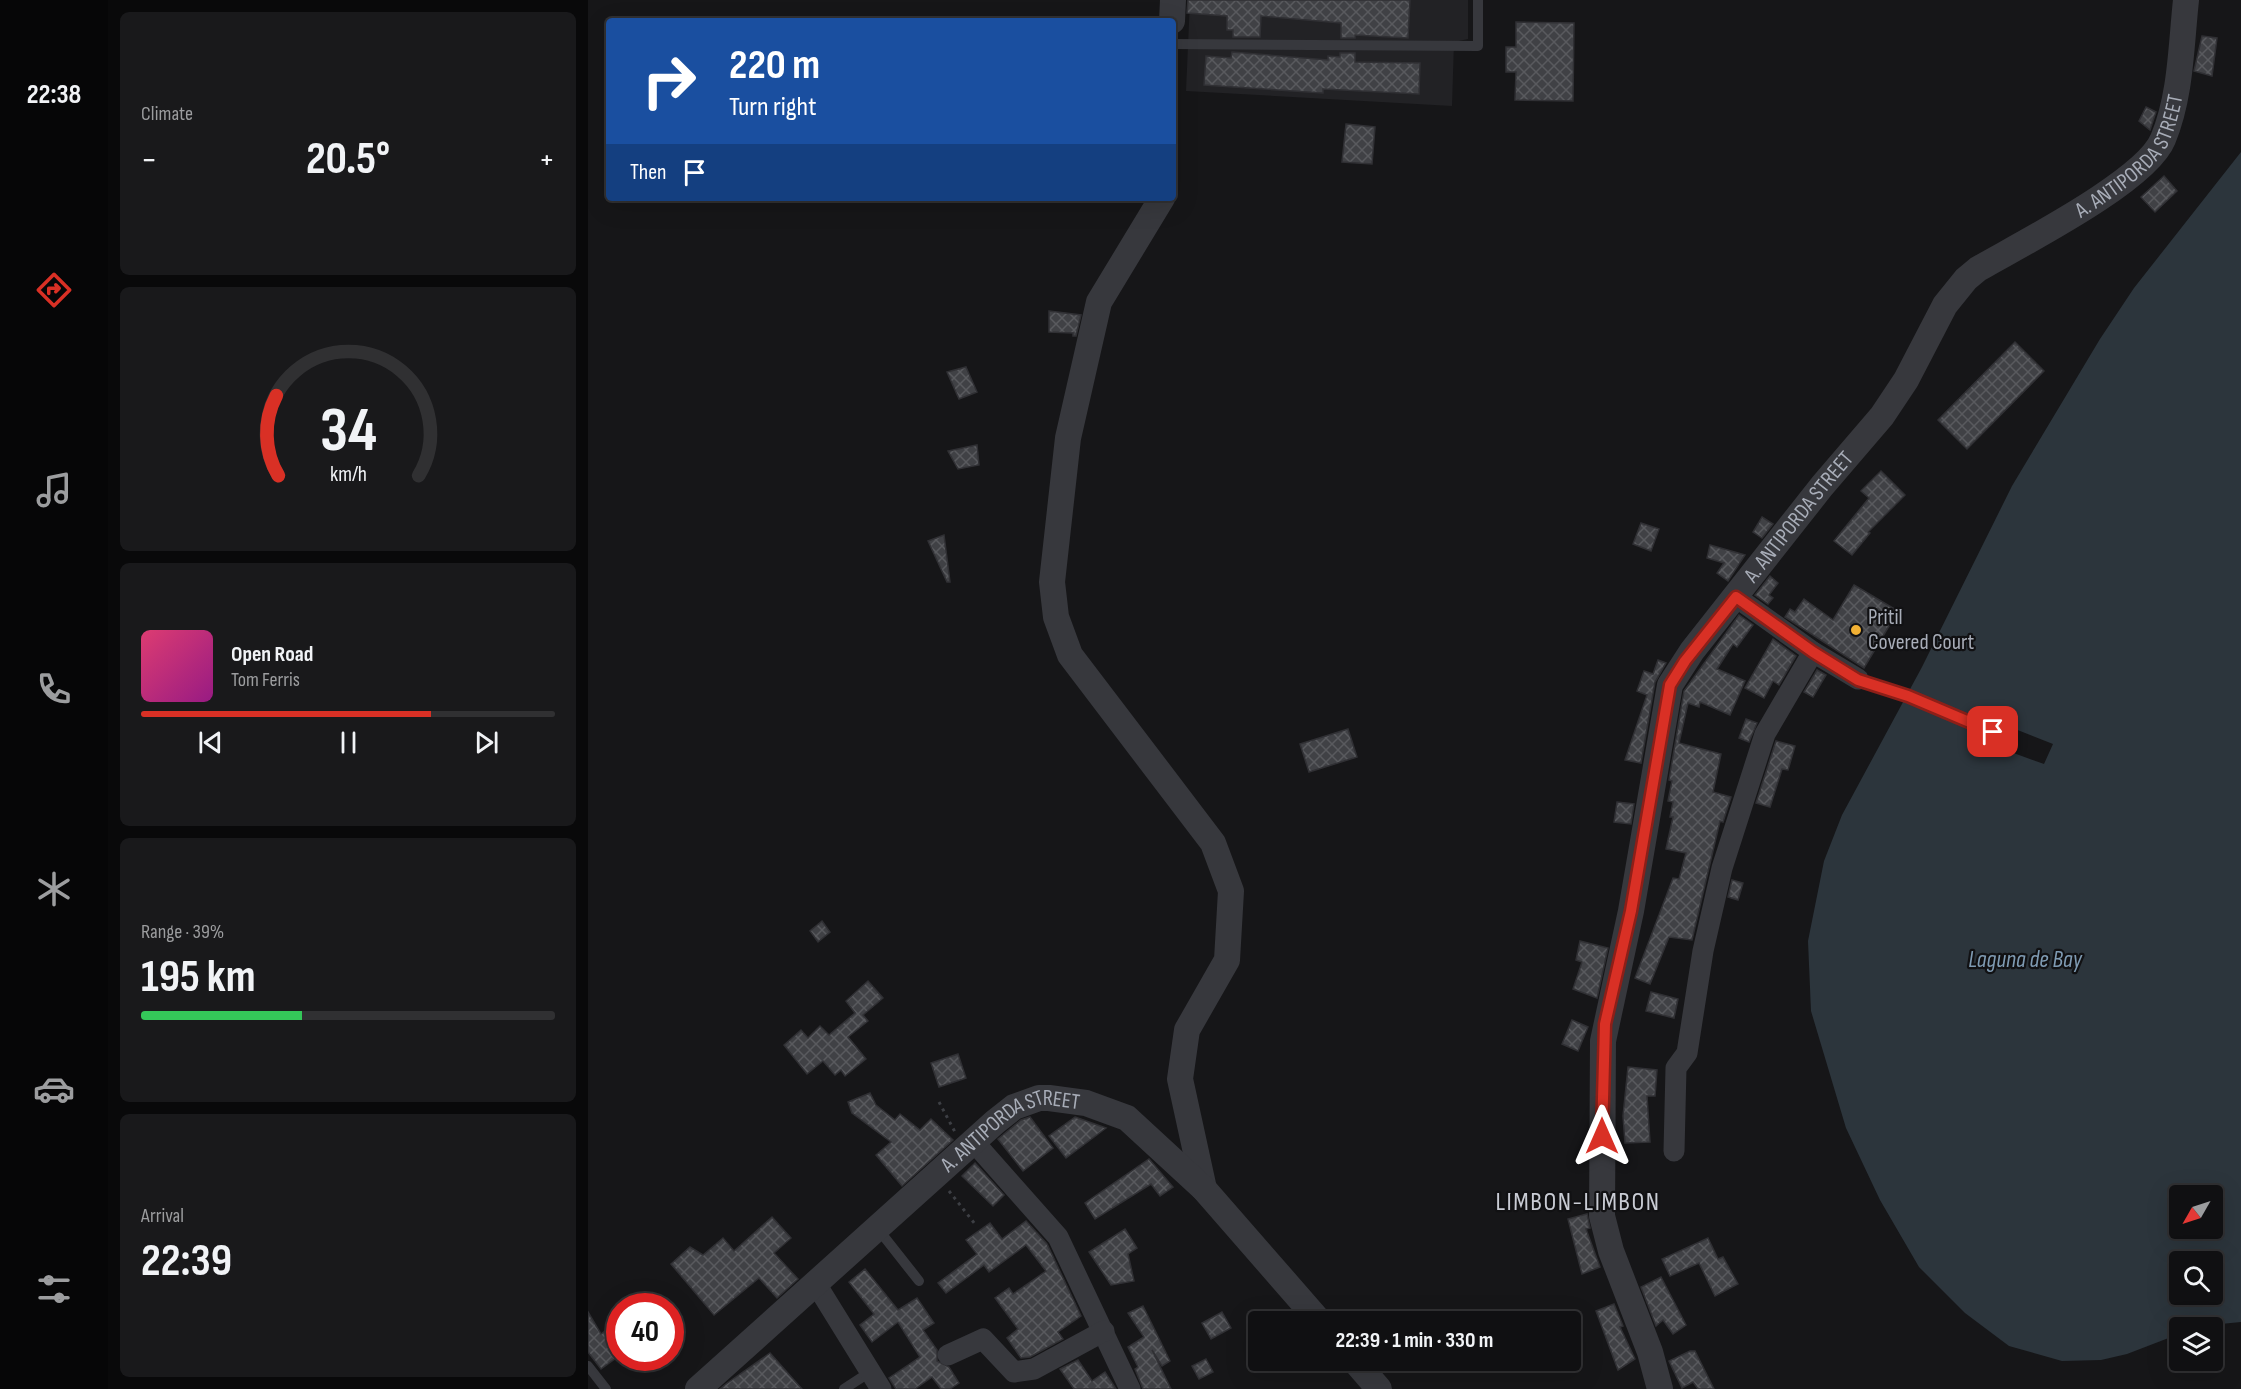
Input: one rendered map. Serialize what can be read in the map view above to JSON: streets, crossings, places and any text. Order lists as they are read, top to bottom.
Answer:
{
  "streets": {
    "street": ["A. ANTIPORDA STREET"]
  },
  "districts": ["LIMBON-LIMBON"],
  "water": ["Laguna de Bay"],
  "places": ["Pritil Covered Court"],
  "north": "bottom left",
  "page": {
    "tabs": "22:38",
    "tile": [
      "Climate",
      ["Range · 39%", "195 km"],
      ["Arrival", "22:39"]
    ],
    "turn": ["220 m", "Turn right"],
    "heat": ["−", "20.5°", "+"],
    "then": "Then",
    "song": ["Open Road", "Tom Ferris"],
    "limit": "40",
    "trip": "22:39 · 1 min · 330 m",
    "gauge": ["34", "km/h"]
  }
}
